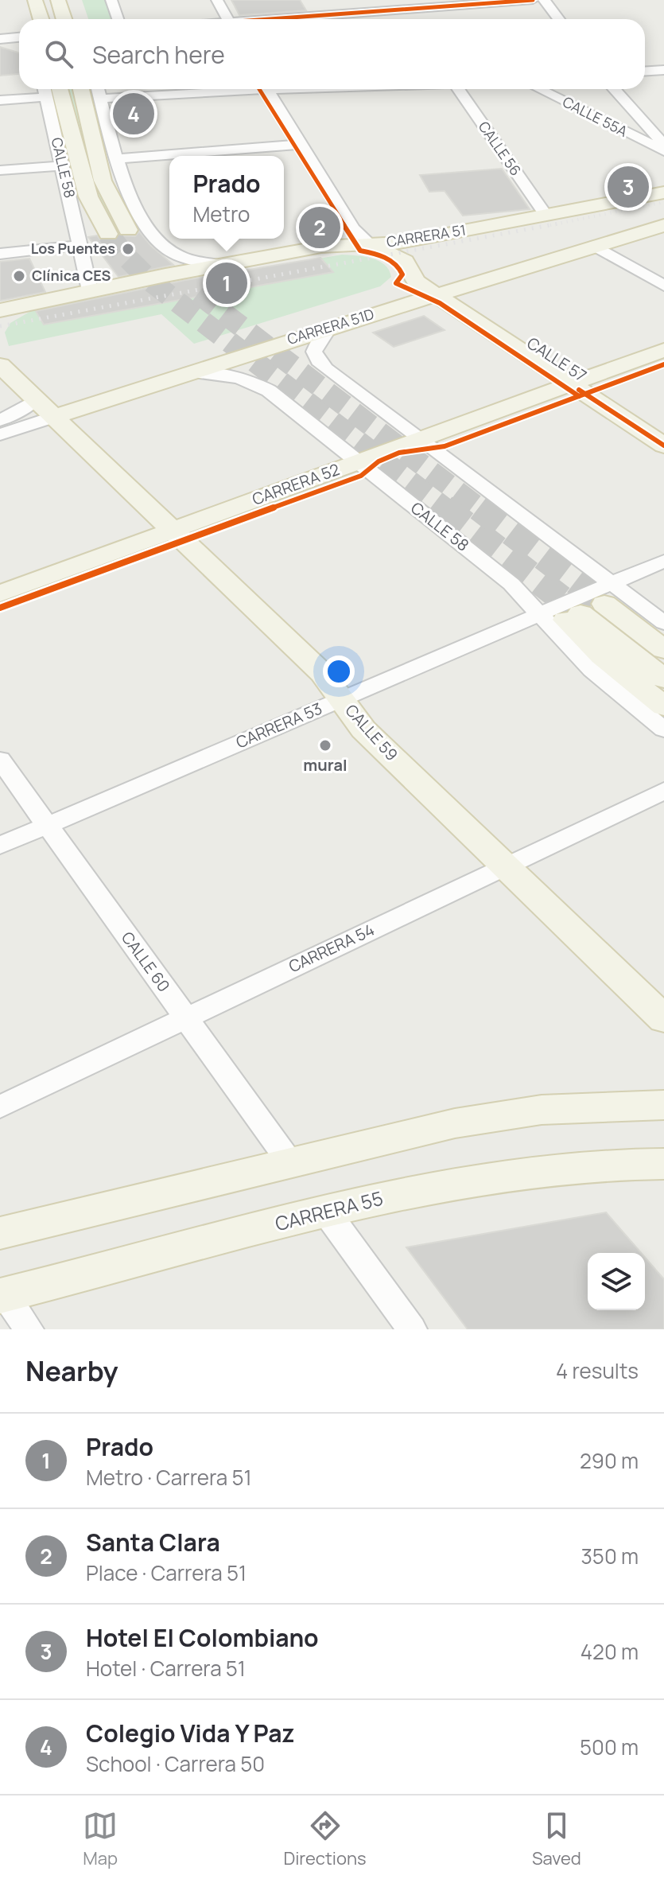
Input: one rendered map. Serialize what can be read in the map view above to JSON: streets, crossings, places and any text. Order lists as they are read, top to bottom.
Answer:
{
  "streets": {
    "main road": [
      "CARRERA 51",
      "CARRERA 51D",
      "CALLE 57",
      "CARRERA 52",
      "CALLE 59",
      "CARRERA 55"
    ],
    "street": [
      "CALLE 55A",
      "CALLE 56",
      "CALLE 58",
      "CARRERA 53",
      "CARRERA 54",
      "CALLE 60"
    ]
  },
  "crossings": [
    ["CALLE 56", "CARRERA 51"],
    ["CALLE 58", "CARRERA 51"],
    ["CALLE 58", "CARRERA 51D"],
    ["CALLE 58", "CARRERA 52"],
    ["CALLE 58", "CARRERA 53"],
    ["CARRERA 51", "CALLE 57"],
    ["CARRERA 51D", "CALLE 57"],
    ["CARRERA 51D", "CALLE 59"],
    ["CALLE 57", "CARRERA 52"],
    ["CARRERA 52", "CALLE 59"],
    ["CARRERA 53", "CALLE 59"],
    ["CARRERA 53", "CALLE 60"],
    ["CALLE 59", "CARRERA 54"],
    ["CARRERA 54", "CALLE 60"]
  ],
  "places": ["Los Puentes", "Clínica CES", "mural"],
  "page": {
    "search": "Search here",
    "pins": [
      "4",
      "3",
      "2",
      "1"
    ],
    "popup": ["Prado", "Metro"],
    "heading": ["Nearby", "4 results"],
    "list": [
      {
        "mark": "1",
        "name": "Prado",
        "note": "Metro · Carrera 51",
        "value": "290 m"
      },
      {
        "mark": "2",
        "name": "Santa Clara",
        "note": "Place · Carrera 51",
        "value": "350 m"
      },
      {
        "mark": "3",
        "name": "Hotel El Colombiano",
        "note": "Hotel · Carrera 51",
        "value": "420 m"
      },
      {
        "mark": "4",
        "name": "Colegio Vida Y Paz",
        "note": "School · Carrera 50",
        "value": "500 m"
      }
    ],
    "nav": ["Map", "Directions", "Saved"]
  }
}
